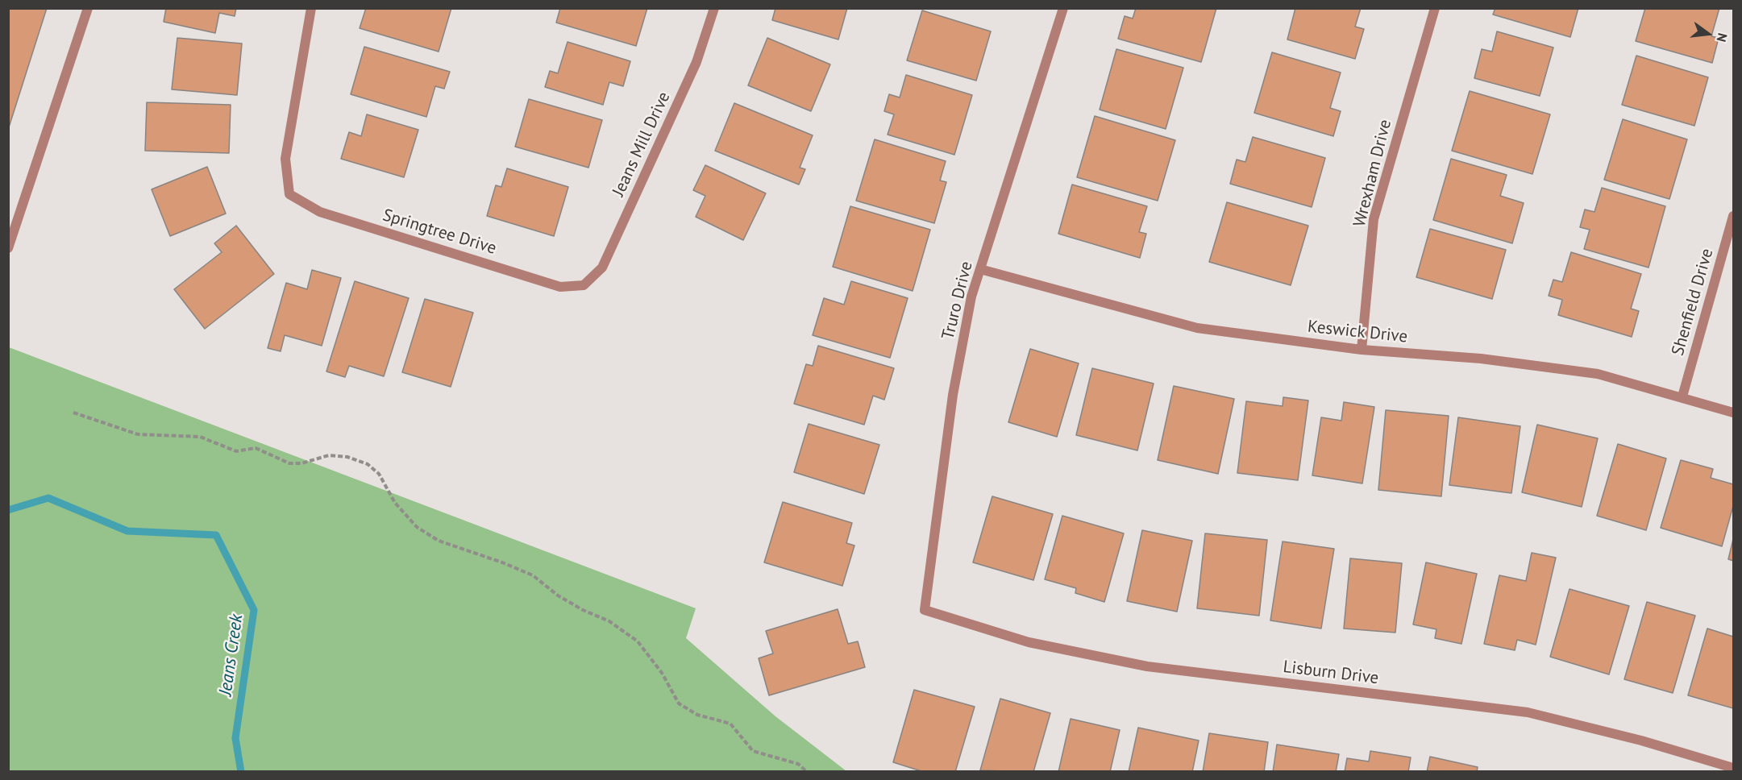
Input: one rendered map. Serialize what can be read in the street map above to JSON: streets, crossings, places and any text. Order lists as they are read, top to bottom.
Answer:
{
  "streets": {
    "street": [
      "Jeans Mill Drive",
      "Wrexham Drive",
      "Springtree Drive",
      "Truro Drive",
      "Shenfield Drive",
      "Keswick Drive",
      "Lisburn Drive"
    ]
  },
  "crossings": [
    ["Jeans Mill Drive", "Springtree Drive"],
    ["Wrexham Drive", "Keswick Drive"],
    ["Truro Drive", "Keswick Drive"],
    ["Truro Drive", "Lisburn Drive"],
    ["Shenfield Drive", "Keswick Drive"]
  ],
  "water": ["Jeans Creek"],
  "north": "right"
}
